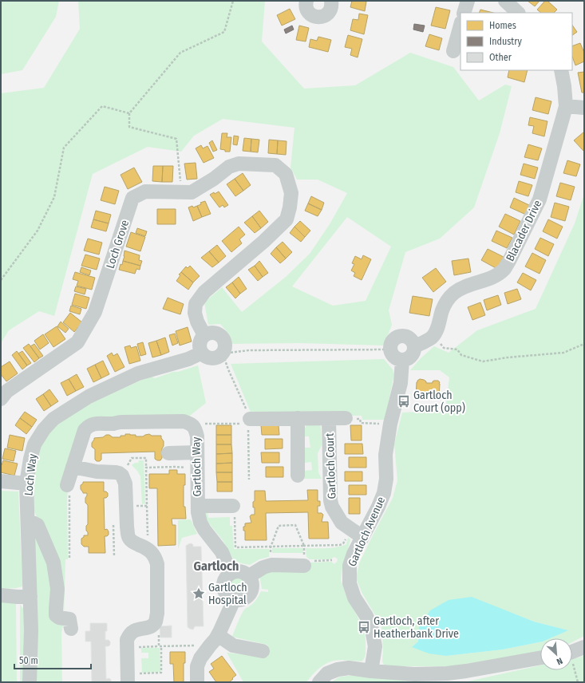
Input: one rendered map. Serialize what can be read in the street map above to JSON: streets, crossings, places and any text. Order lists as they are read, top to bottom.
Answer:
{
  "streets": {
    "street": [
      "Blacader Drive",
      "Loch Grove",
      "Gartloch Court",
      "Gartloch Way",
      "Loch Way",
      "Gartloch Avenue"
    ]
  },
  "crossings": [
    ["Loch Grove", "Loch Way"],
    ["Gartloch Court", "Gartloch Avenue"]
  ],
  "districts": ["Gartloch"],
  "places": {
    "bus stop": ["Gartloch Court (opp)", "Gartloch, after Heatherbank Drive"],
    "place": ["Gartloch Hospital"]
  },
  "legend": ["Homes", "Industry", "Other"],
  "scale_bar": "50 m",
  "north": "bottom right"
}
